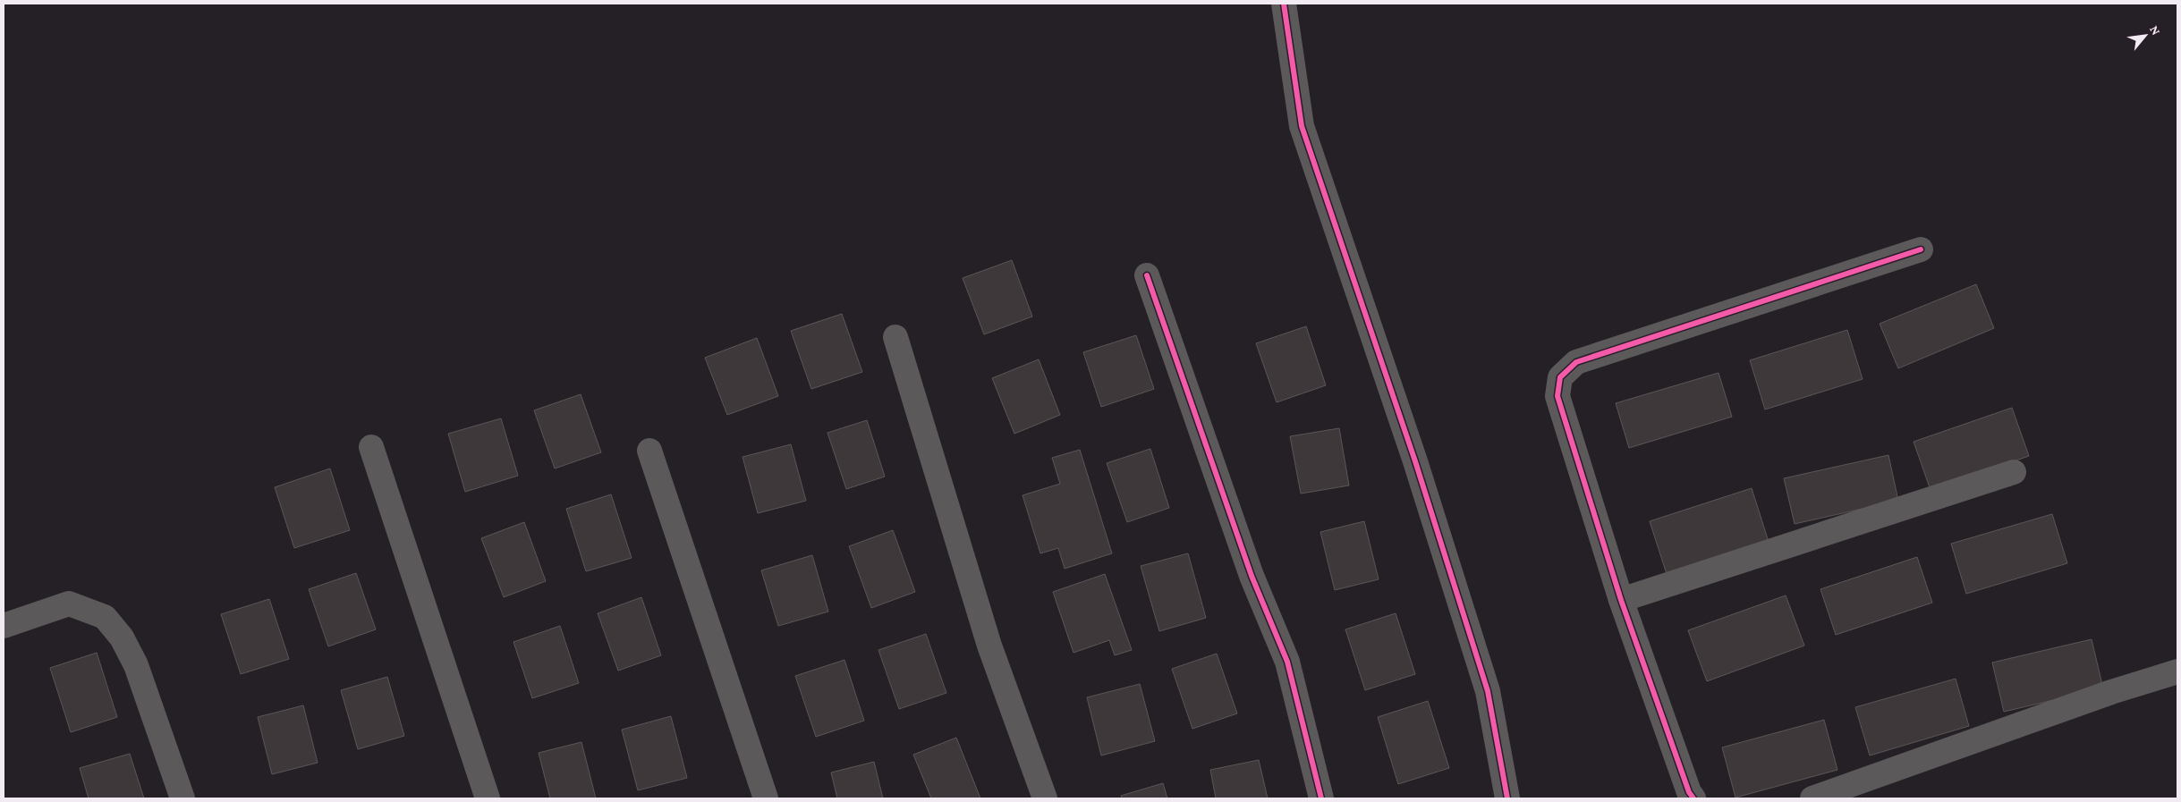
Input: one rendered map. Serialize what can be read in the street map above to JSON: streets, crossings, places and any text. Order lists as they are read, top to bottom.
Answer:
{
  "north": "top right"
}
